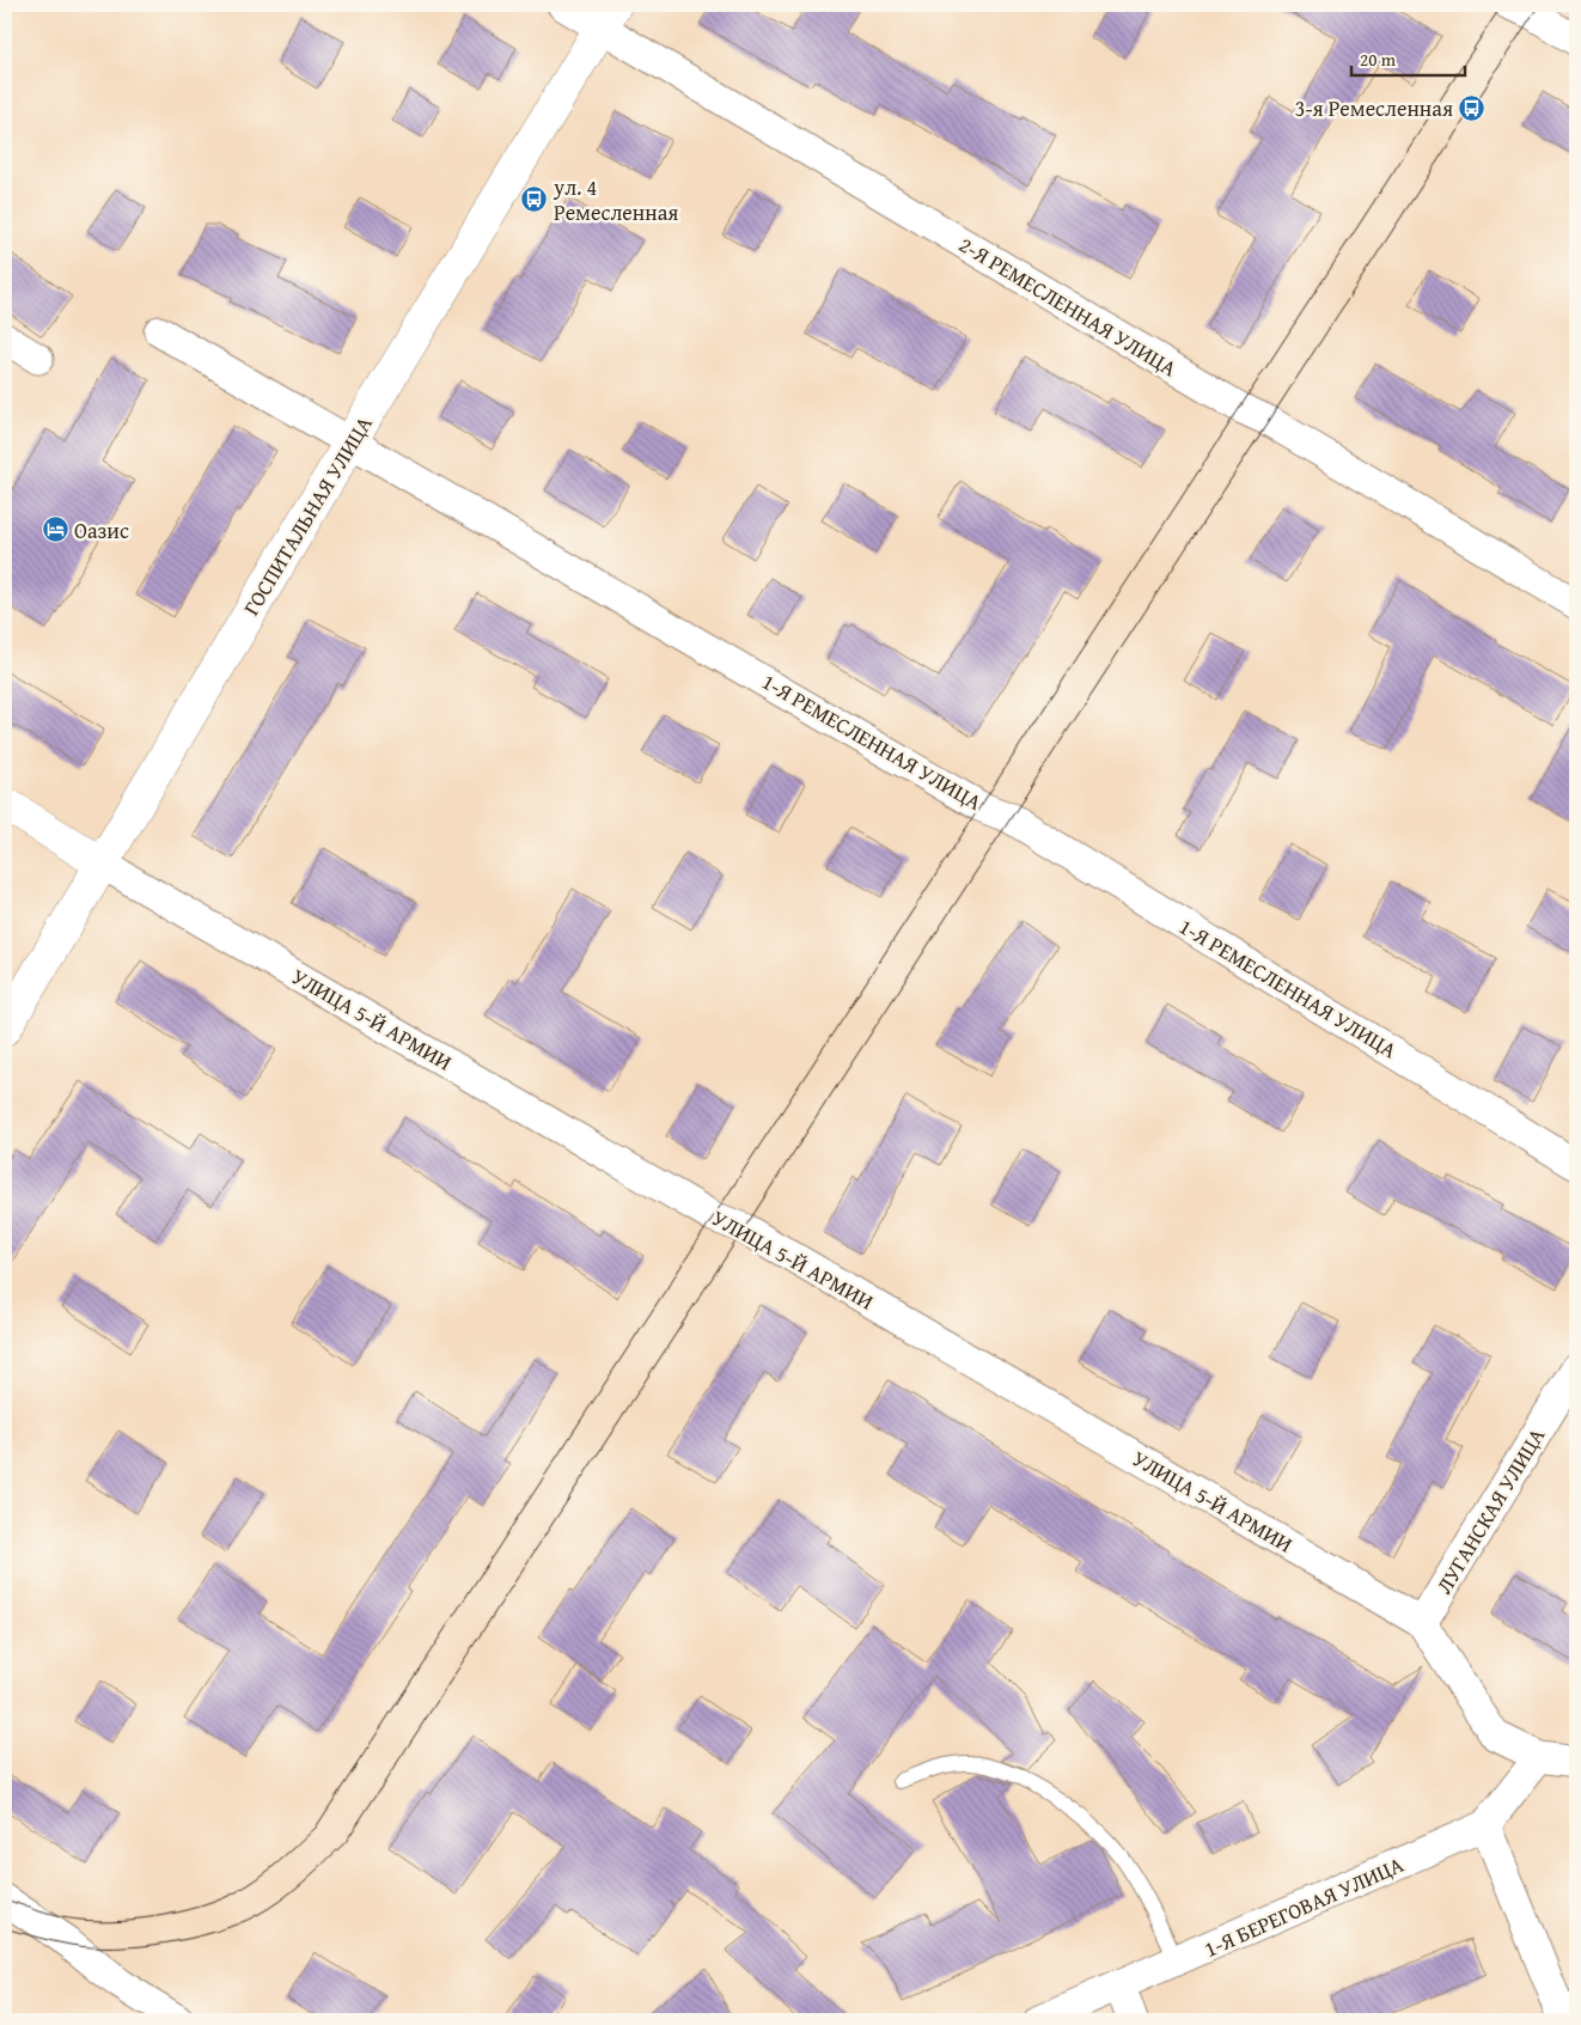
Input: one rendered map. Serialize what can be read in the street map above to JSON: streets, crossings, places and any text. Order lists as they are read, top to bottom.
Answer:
{
  "streets": {
    "main road": ["ГОСПИТАЛЬНАЯ УЛИЦА", "УЛИЦА 5-Й АРМИИ"],
    "street": [
      "2-Я РЕМЕСЛЕННАЯ УЛИЦА",
      "1-Я РЕМЕСЛЕННАЯ УЛИЦА",
      "ЛУГАНСКАЯ УЛИЦА",
      "1-Я БЕРЕГОВАЯ УЛИЦА"
    ]
  },
  "crossings": [
    ["2-Я РЕМЕСЛЕННАЯ УЛИЦА", "ГОСПИТАЛЬНАЯ УЛИЦА"],
    ["ГОСПИТАЛЬНАЯ УЛИЦА", "1-Я РЕМЕСЛЕННАЯ УЛИЦА"],
    ["ГОСПИТАЛЬНАЯ УЛИЦА", "УЛИЦА 5-Й АРМИИ"],
    ["УЛИЦА 5-Й АРМИИ", "ЛУГАНСКАЯ УЛИЦА"],
    ["УЛИЦА 5-Й АРМИИ", "1-Я БЕРЕГОВАЯ УЛИЦА"]
  ],
  "places": {
    "bus stop": ["3-я Ремесленная", "ул. 4 Ремесленная"],
    "hotel": ["Оазис"]
  },
  "scale_bar": "20 m"
}
